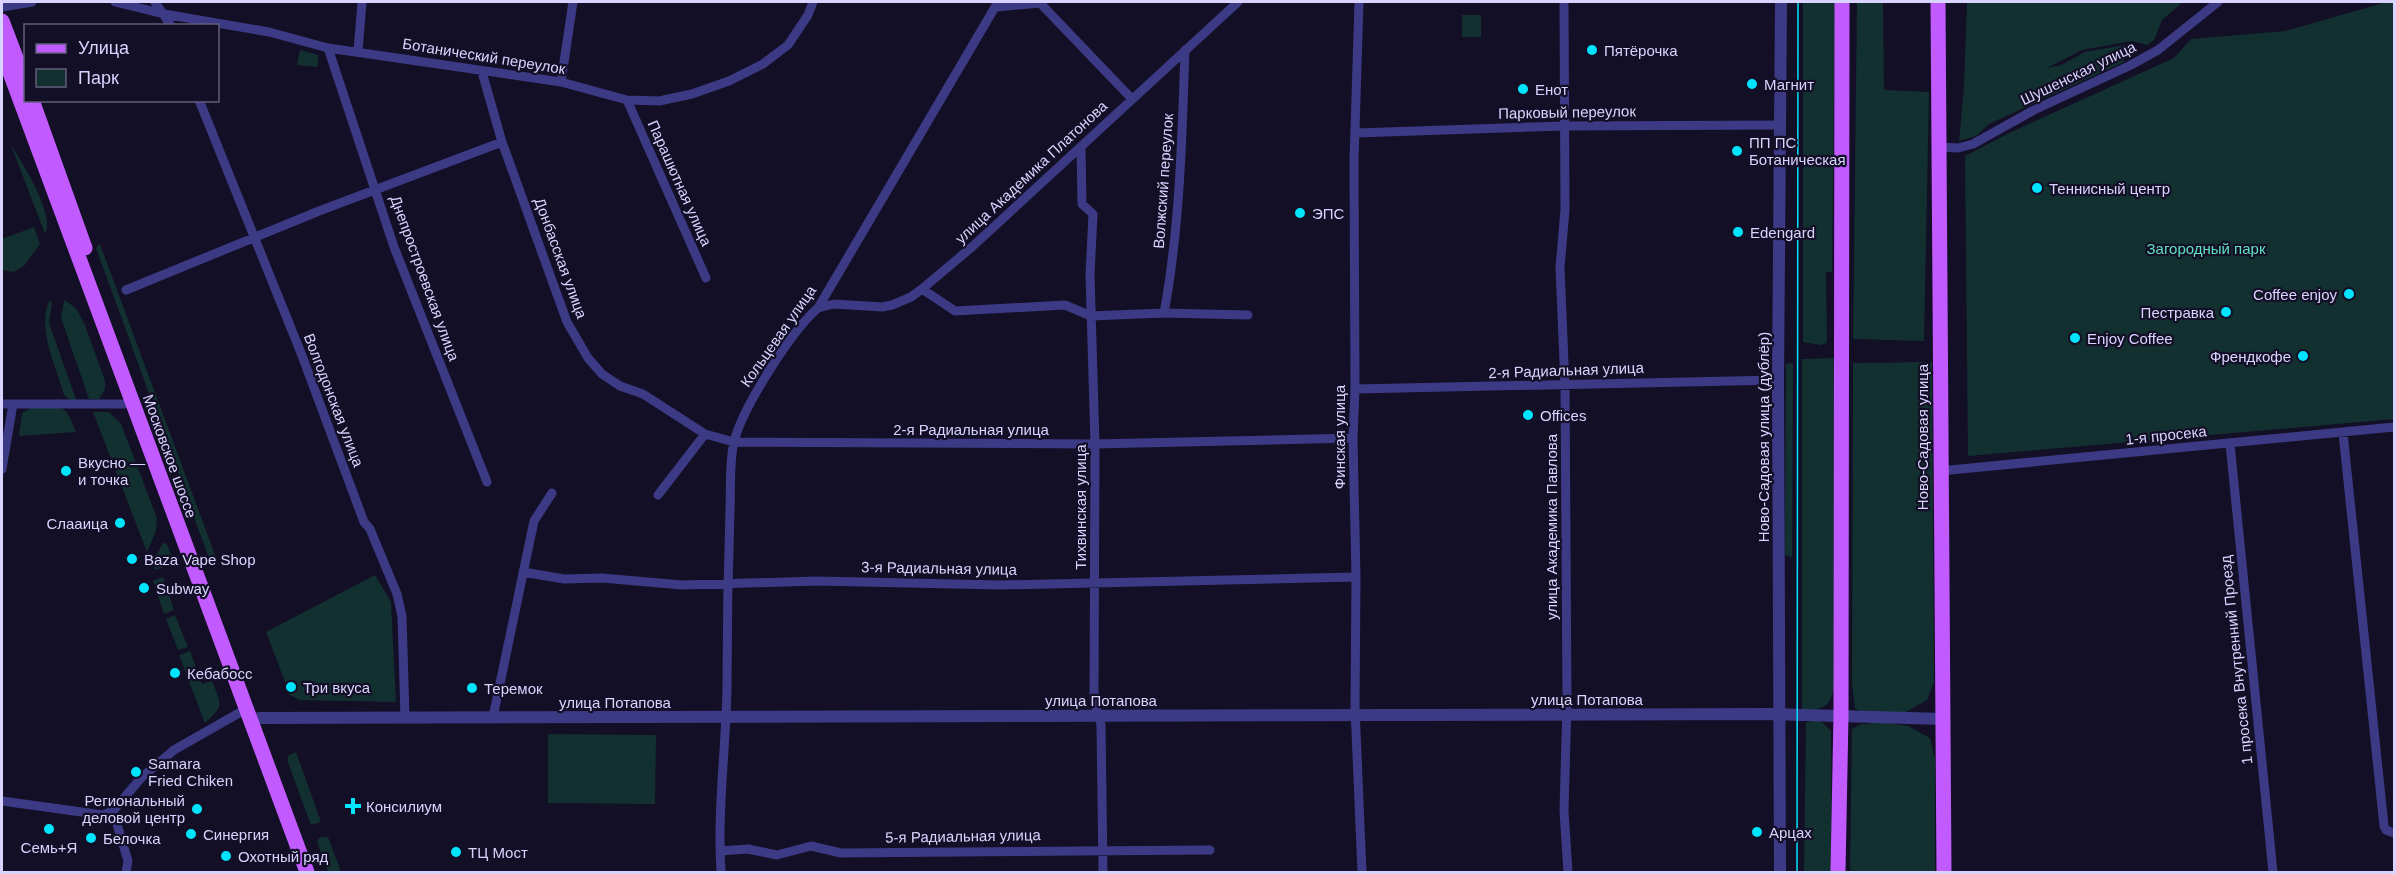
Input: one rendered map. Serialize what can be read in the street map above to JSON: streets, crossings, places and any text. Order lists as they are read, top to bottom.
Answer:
{
  "streets": {
    "main road": ["Ново-Садовая улица", "Московское шоссе"],
    "street": [
      "Ботанический переулок",
      "Шушенская улица",
      "Парковый переулок",
      "улица Академика Платонова",
      "Волжский переулок",
      "Парашютная улица",
      "Донбасская улица",
      "Днепростроевская улица",
      "Кольцевая улица",
      "2-я Радиальная улица",
      "Волгодонская улица",
      "1-я просека",
      "Финская улица",
      "Ново-Садовая улица (дублёр)",
      "Тихвинская улица",
      "улица Академика Павлова",
      "3-я Радиальная улица",
      "1 просека Внутренний Проезд",
      "улица Потапова",
      "5-я Радиальная улица"
    ]
  },
  "crossings": [
    ["Ботанический переулок", "Парашютная улица"],
    ["Ботанический переулок", "Донбасская улица"],
    ["Ботанический переулок", "Днепростроевская улица"],
    ["Шушенская улица", "Ново-Садовая улица"],
    ["Парковый переулок", "Финская улица"],
    ["Парковый переулок", "Ново-Садовая улица (дублёр)"],
    ["Парковый переулок", "улица Академика Павлова"],
    ["улица Академика Платонова", "Волжский переулок"],
    ["улица Академика Платонова", "Кольцевая улица"],
    ["улица Академика Платонова", "Тихвинская улица"],
    ["Донбасская улица", "Кольцевая улица"],
    ["Донбасская улица", "2-я Радиальная улица"],
    ["Кольцевая улица", "2-я Радиальная улица"],
    ["Кольцевая улица", "3-я Радиальная улица"],
    ["Кольцевая улица", "улица Потапова"],
    ["Кольцевая улица", "5-я Радиальная улица"],
    ["2-я Радиальная улица", "Финская улица"],
    ["2-я Радиальная улица", "Ново-Садовая улица (дублёр)"],
    ["2-я Радиальная улица", "Тихвинская улица"],
    ["2-я Радиальная улица", "улица Академика Павлова"],
    ["Волгодонская улица", "улица Потапова"],
    ["1-я просека", "Ново-Садовая улица"],
    ["1-я просека", "1 просека Внутренний Проезд"],
    ["Финская улица", "3-я Радиальная улица"],
    ["Финская улица", "улица Потапова"],
    ["Ново-Садовая улица (дублёр)", "улица Потапова"],
    ["Ново-Садовая улица", "улица Потапова"],
    ["Московское шоссе", "улица Потапова"],
    ["Тихвинская улица", "3-я Радиальная улица"],
    ["Тихвинская улица", "улица Потапова"],
    ["Тихвинская улица", "5-я Радиальная улица"],
    ["улица Академика Павлова", "улица Потапова"]
  ],
  "parks": ["Загородный парк"],
  "places": {
    "other": [
      "Пятёрочка",
      "Магнит",
      "Енот",
      "ПП ПС Ботаническая",
      "Теннисный центр",
      "ЭПС",
      "Edengard",
      "Coffee enjoy",
      "Пестравка",
      "Enjoy Coffee",
      "Френдкофе",
      "Offices",
      "Вкусно — и точка",
      "Слааица",
      "Baza Vape Shop",
      "Subway",
      "Кебабосс",
      "Три вкуса",
      "Теремок",
      "Samara Fried Chiken",
      "Региональный деловой центр",
      "Семь+Я",
      "Арцах",
      "Синергия",
      "Белочка",
      "ТЦ Мост",
      "Охотный ряд"
    ],
    "health": ["Консилиум"]
  },
  "legend": ["Улица", "Парк"]
}
